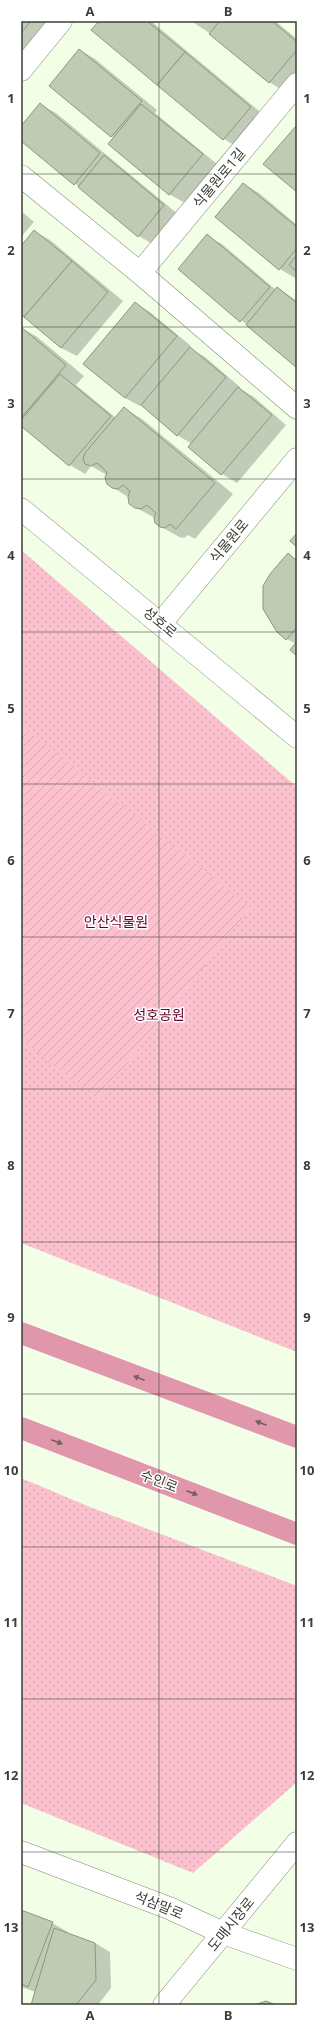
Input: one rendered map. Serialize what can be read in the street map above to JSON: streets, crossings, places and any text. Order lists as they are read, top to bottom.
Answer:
{
  "streets": {
    "highway": ["수인로"],
    "street": [
      "식물원로1길",
      "식물원로",
      "성호로",
      "석삼말로",
      "도매시장로"
    ]
  },
  "crossings": [
    ["식물원로", "성호로"],
    ["석삼말로", "도매시장로"]
  ],
  "parks": ["안산식물원", "성호공원"],
  "grid": {
    "columns": ["A", "B"],
    "rows": [
      "1",
      "2",
      "3",
      "4",
      "5",
      "6",
      "7",
      "8",
      "9",
      "10",
      "11",
      "12",
      "13"
    ]
  }
}
